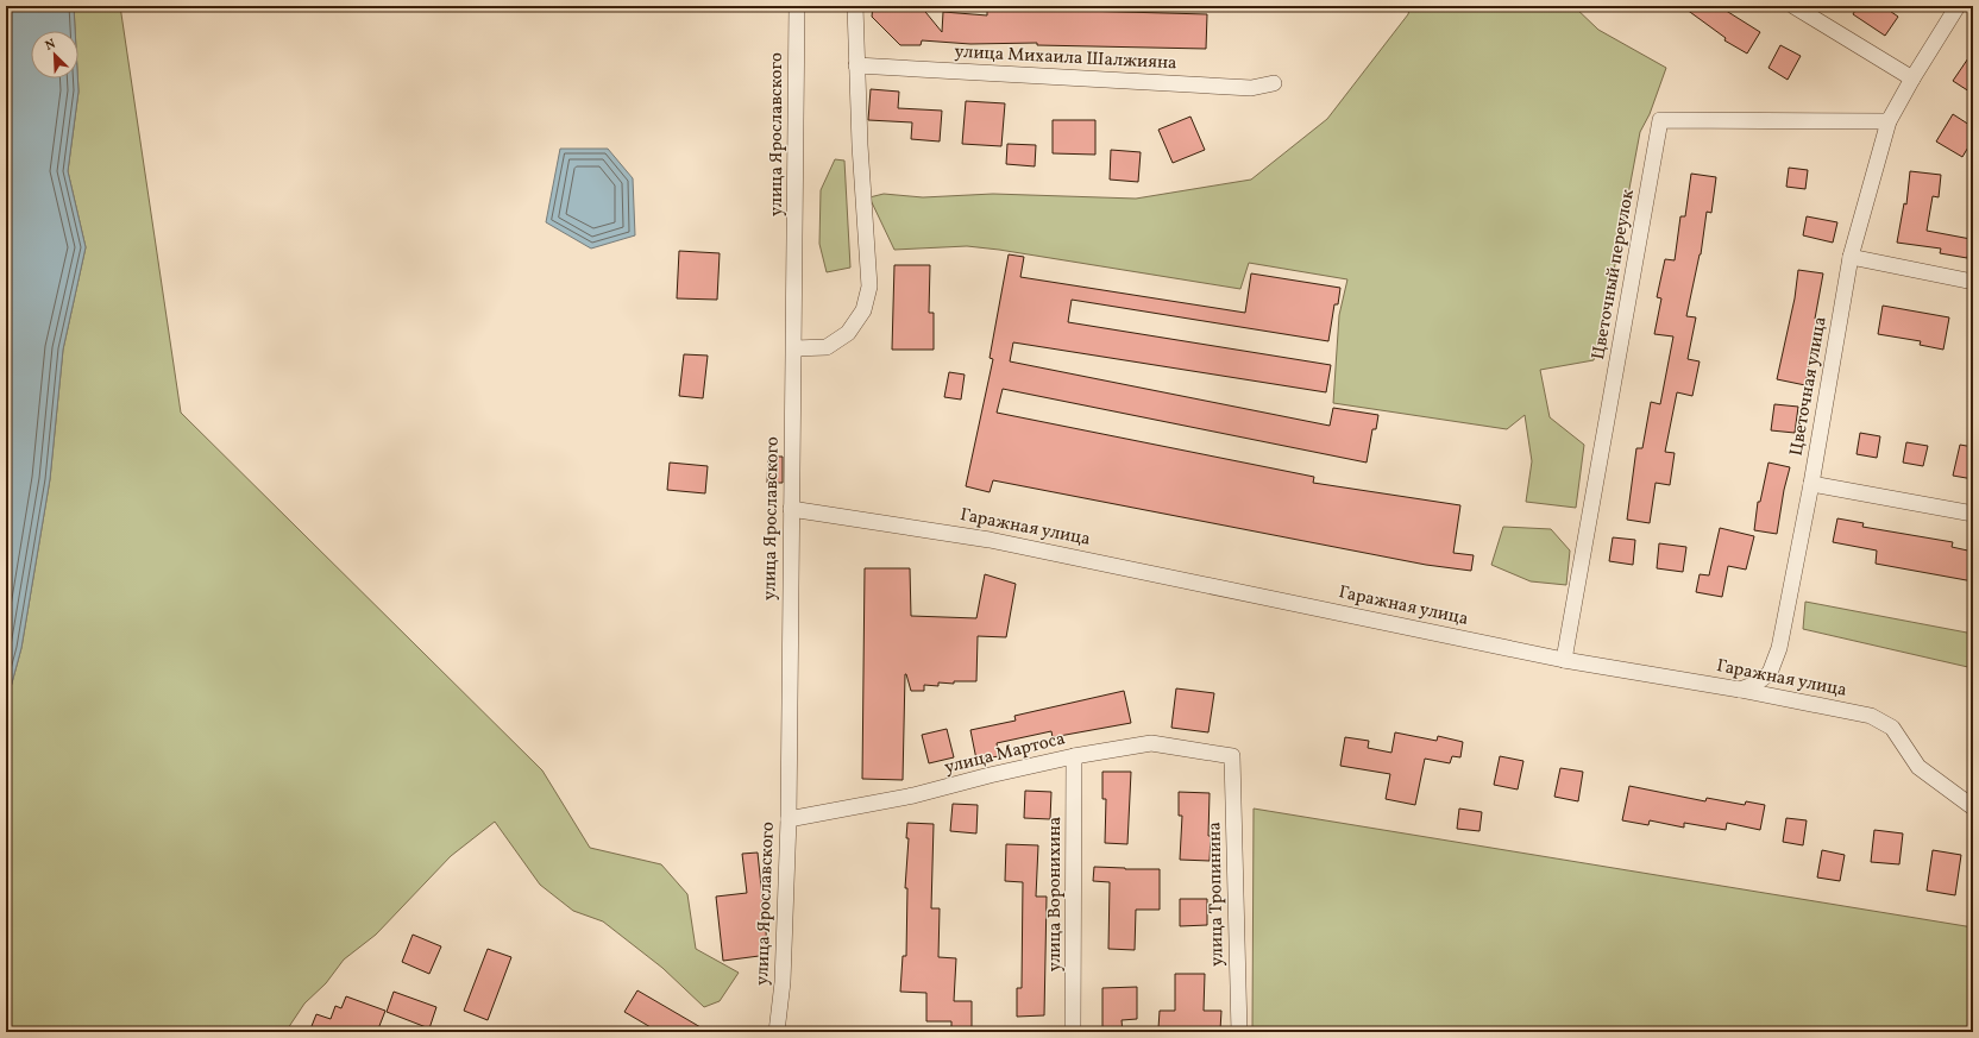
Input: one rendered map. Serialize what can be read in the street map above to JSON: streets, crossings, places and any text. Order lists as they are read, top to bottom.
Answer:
{
  "streets": {
    "street": [
      "улица Михаила Шалжияна",
      "улица Ярославского",
      "Цветочный переулок",
      "Цветочная улица",
      "Гаражная улица",
      "улица Мартоса",
      "улица Воронихина",
      "улица Тропинина"
    ]
  },
  "crossings": [
    ["улица Ярославского", "Гаражная улица"],
    ["улица Ярославского", "улица Мартоса"],
    ["Цветочный переулок", "Цветочная улица"],
    ["Цветочный переулок", "Гаражная улица"],
    ["Цветочная улица", "Гаражная улица"],
    ["улица Мартоса", "улица Воронихина"],
    ["улица Мартоса", "улица Тропинина"]
  ],
  "north": "top left"
}
